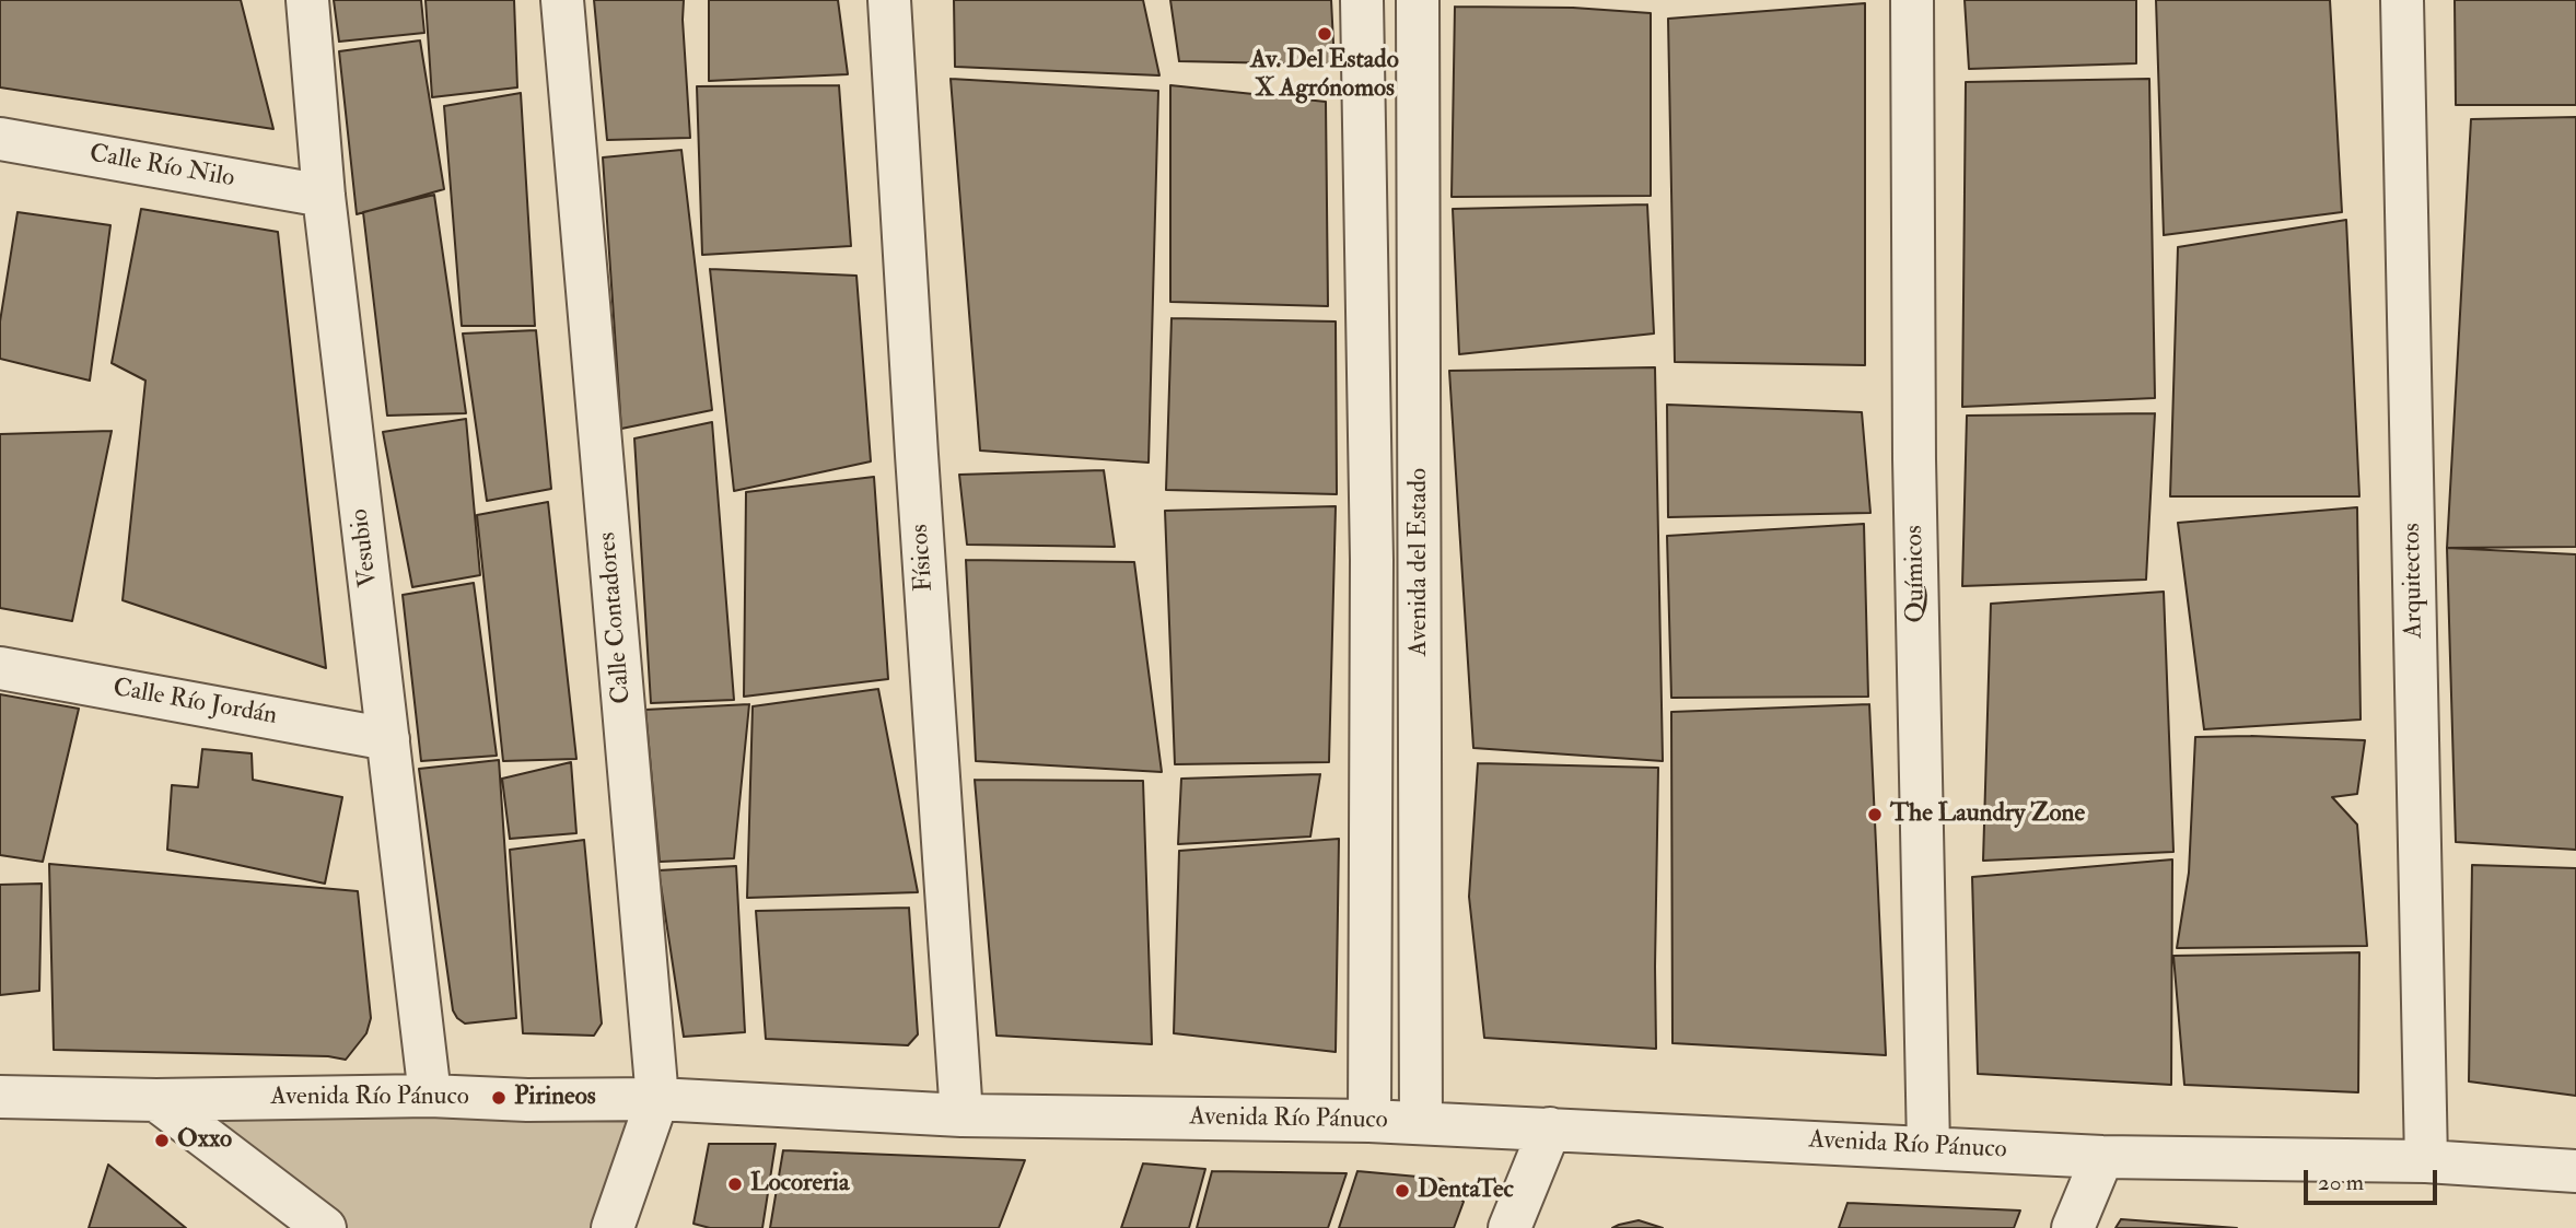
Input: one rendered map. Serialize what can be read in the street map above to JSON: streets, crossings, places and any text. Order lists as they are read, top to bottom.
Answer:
{
  "streets": {
    "street": [
      "Calle Río Nilo",
      "Vesubio",
      "Físicos",
      "Avenida del Estado",
      "Químicos",
      "Arquitectos",
      "Calle Contadores",
      "Calle Río Jordán",
      "Avenida Río Pánuco"
    ]
  },
  "crossings": [
    ["Calle Río Nilo", "Vesubio"],
    ["Vesubio", "Calle Río Jordán"],
    ["Vesubio", "Avenida Río Pánuco"],
    ["Físicos", "Avenida Río Pánuco"],
    ["Avenida del Estado", "Avenida Río Pánuco"],
    ["Químicos", "Avenida Río Pánuco"],
    ["Arquitectos", "Avenida Río Pánuco"],
    ["Calle Contadores", "Avenida Río Pánuco"]
  ],
  "places": [
    "Av. Del Estado X Agrónomos",
    "The Laundry Zone",
    "Pirineos",
    "Oxxo",
    "Locoreria",
    "DentaTec"
  ],
  "scale_bar": "20 m"
}
